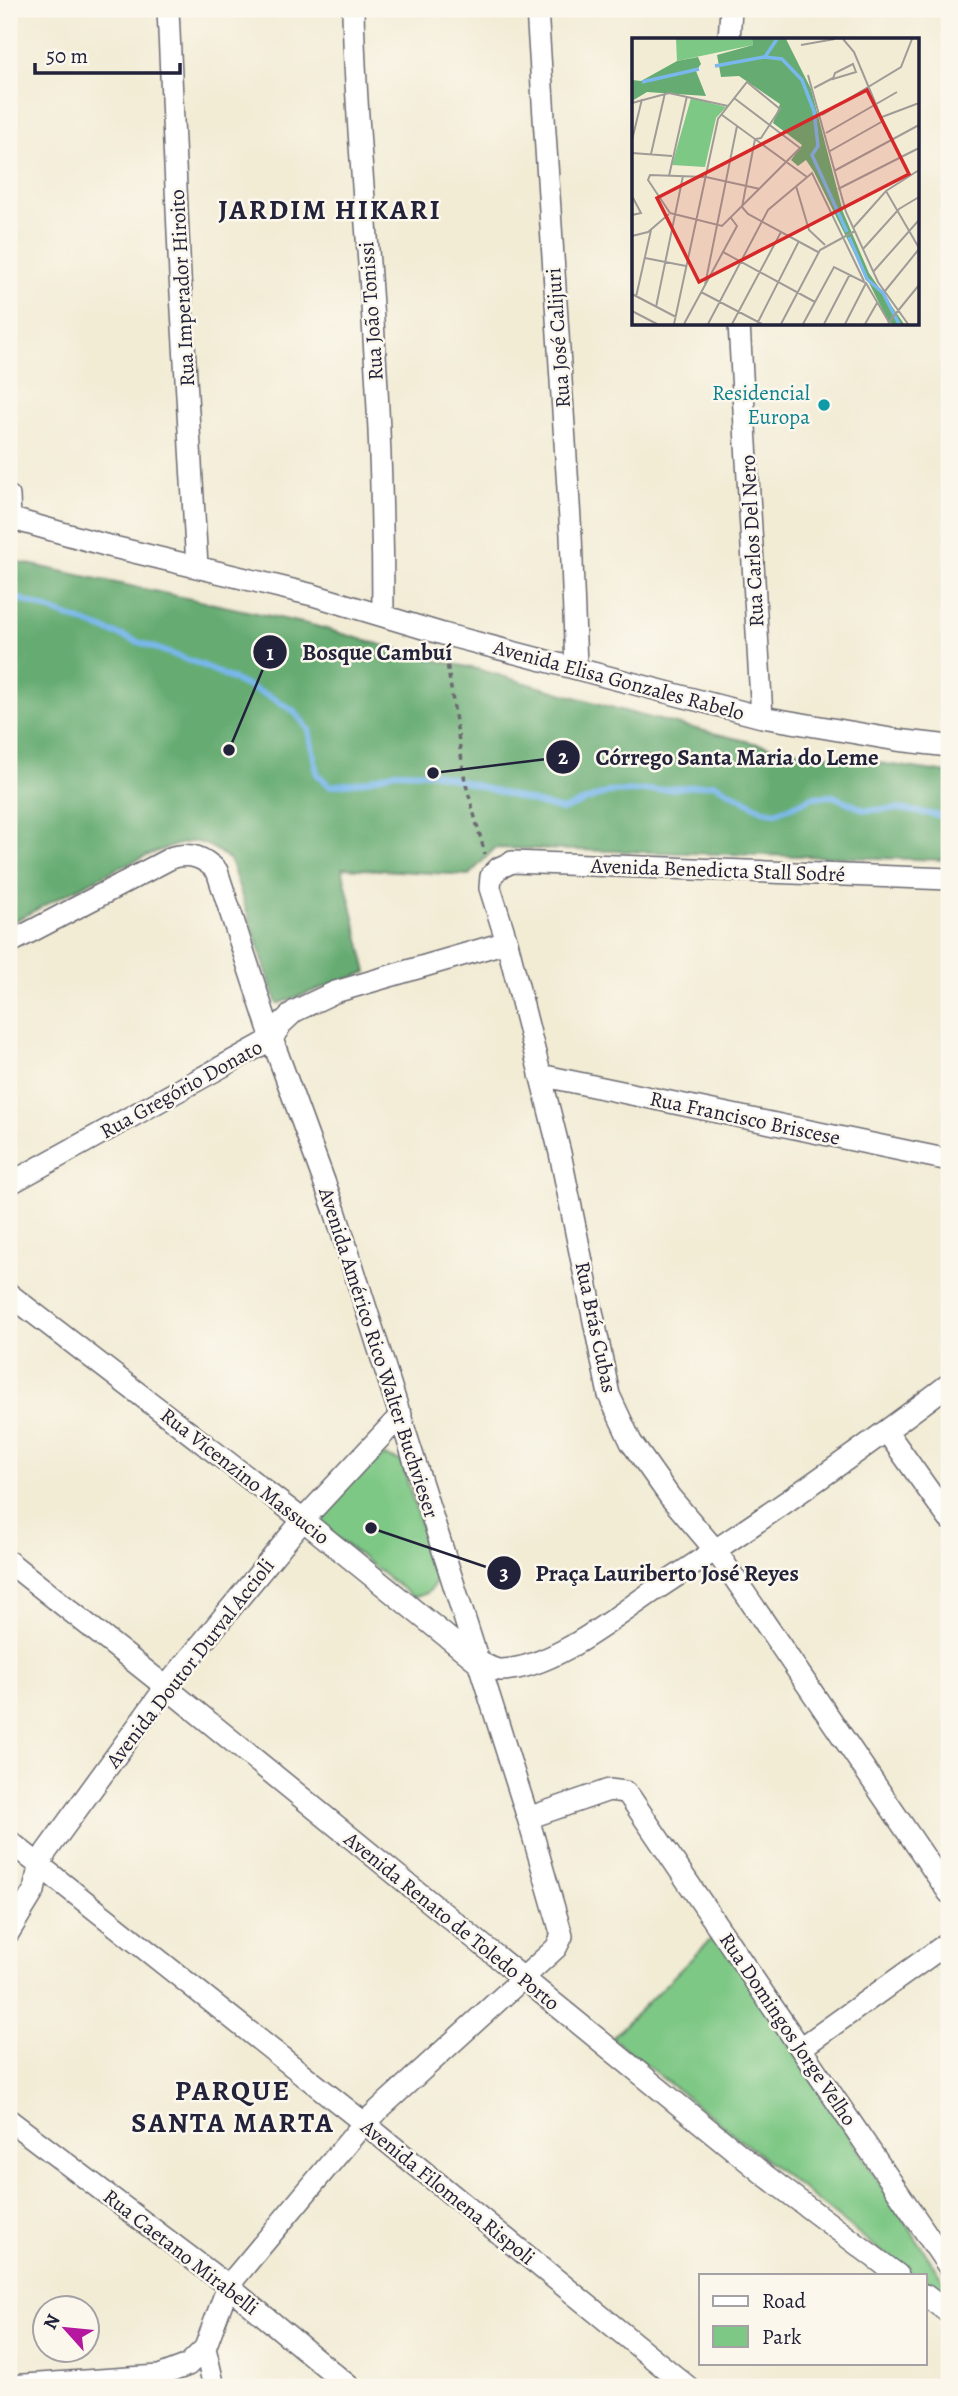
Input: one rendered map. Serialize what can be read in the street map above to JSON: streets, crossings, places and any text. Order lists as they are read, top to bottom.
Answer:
{
  "streets": {
    "street": [
      "Rua Imperador Hiroito",
      "Rua João Tonissi",
      "Rua José Calijuri",
      "Rua Carlos Del Nero",
      "Avenida Elisa Gonzales Rabelo",
      "Avenida Benedicta Stall Sodré",
      "Rua Gregório Donato",
      "Rua Francisco Briscese",
      "Rua Brás Cubas",
      "Avenida Américo Rico Walter Buchvieser",
      "Rua Vicenzino Massucio",
      "Avenida Doutor Durval Accioli",
      "Avenida Renato de Toledo Porto",
      "Rua Domingos Jorge Velho",
      "Avenida Filomena Rispoli",
      "Rua Caetano Mirabelli"
    ]
  },
  "crossings": [
    ["Rua Imperador Hiroito", "Avenida Elisa Gonzales Rabelo"],
    ["Rua João Tonissi", "Avenida Elisa Gonzales Rabelo"],
    ["Rua José Calijuri", "Avenida Elisa Gonzales Rabelo"],
    ["Rua Carlos Del Nero", "Avenida Elisa Gonzales Rabelo"],
    ["Avenida Benedicta Stall Sodré", "Rua Brás Cubas"],
    ["Rua Gregório Donato", "Rua Brás Cubas"],
    ["Rua Gregório Donato", "Avenida Américo Rico Walter Buchvieser"],
    ["Rua Francisco Briscese", "Rua Brás Cubas"],
    ["Avenida Américo Rico Walter Buchvieser", "Rua Vicenzino Massucio"],
    ["Avenida Américo Rico Walter Buchvieser", "Avenida Doutor Durval Accioli"],
    ["Avenida Américo Rico Walter Buchvieser", "Avenida Renato de Toledo Porto"],
    ["Avenida Américo Rico Walter Buchvieser", "Rua Domingos Jorge Velho"],
    ["Rua Vicenzino Massucio", "Avenida Doutor Durval Accioli"],
    ["Avenida Doutor Durval Accioli", "Avenida Renato de Toledo Porto"],
    ["Avenida Doutor Durval Accioli", "Avenida Filomena Rispoli"]
  ],
  "districts": ["JARDIM HIKARI", "PARQUE SANTA MARTA"],
  "places": [
    "Residencial Europa",
    "Bosque Cambuí",
    "Córrego Santa Maria do Leme",
    "Praça Lauriberto José Reyes"
  ],
  "legend": ["Road", "Park"],
  "scale_bar": "50 m",
  "north": "top left"
}
